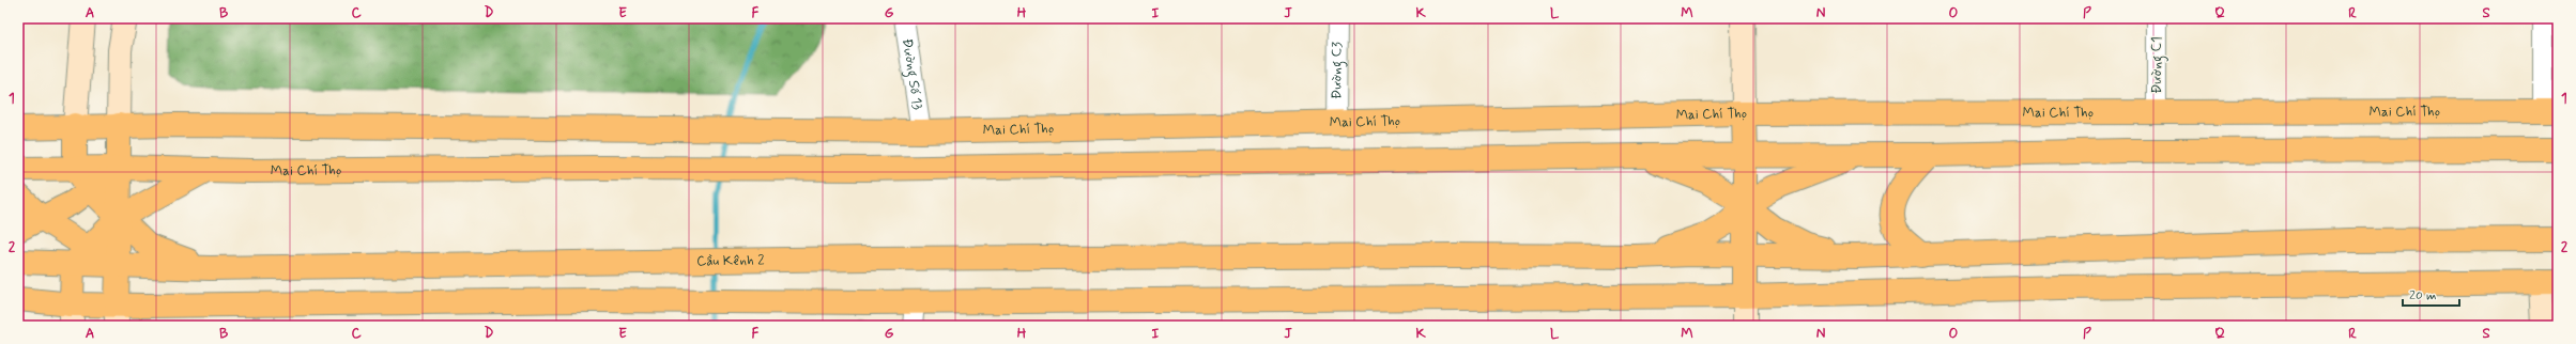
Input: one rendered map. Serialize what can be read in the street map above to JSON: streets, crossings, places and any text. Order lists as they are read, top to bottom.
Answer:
{
  "streets": {
    "main road": ["Mai Chí Thọ", "Cầu Kênh 2"],
    "street": ["Đường C1", "Đường C3", "Đường Số 13"]
  },
  "crossings": [
    ["Đường C1", "Mai Chí Thọ"],
    ["Đường C3", "Mai Chí Thọ"],
    ["Đường Số 13", "Mai Chí Thọ"]
  ],
  "scale_bar": "20 m",
  "grid": {
    "columns": [
      "A",
      "B",
      "C",
      "D",
      "E",
      "F",
      "G",
      "H",
      "I",
      "J",
      "K",
      "L",
      "M",
      "N",
      "O",
      "P",
      "Q",
      "R",
      "S"
    ],
    "rows": ["1", "2"]
  }
}
